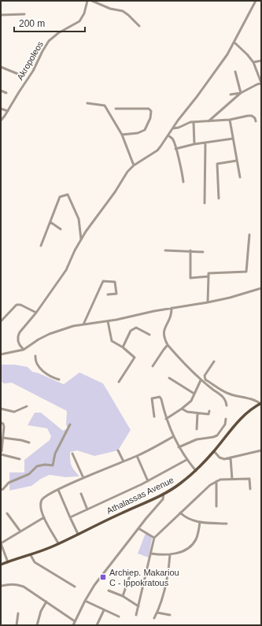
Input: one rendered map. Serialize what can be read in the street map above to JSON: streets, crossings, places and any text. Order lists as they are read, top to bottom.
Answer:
{
  "streets": {
    "main road": ["Athalassas Avenue"],
    "street": ["Akropoleos"]
  },
  "places": {
    "transit": ["Archiep. Makariou C - Ippokratous"]
  },
  "scale_bar": "200 m"
}
